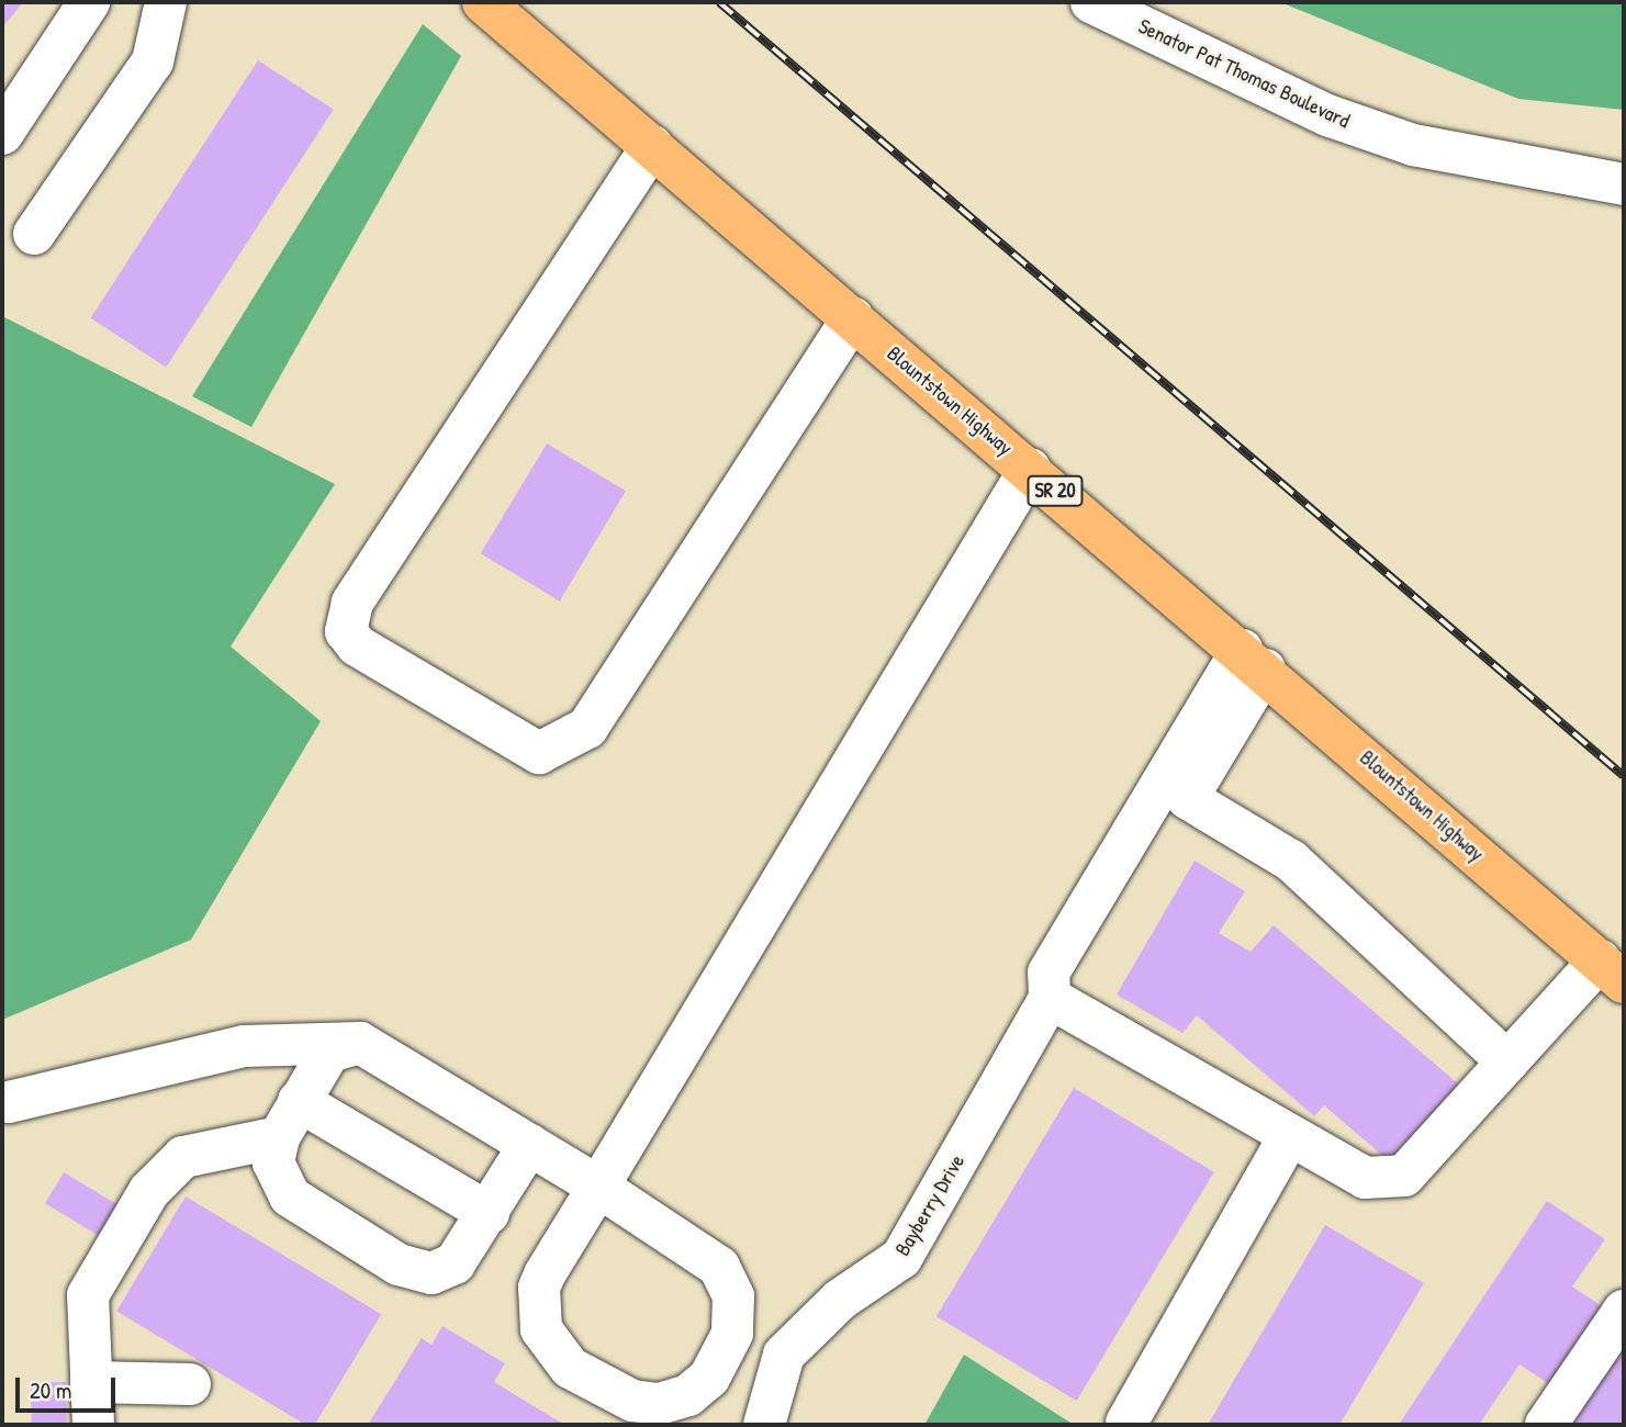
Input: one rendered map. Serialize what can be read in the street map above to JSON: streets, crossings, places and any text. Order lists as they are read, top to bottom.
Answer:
{
  "streets": {
    "main road": ["Blountstown Highway", "SR 20"],
    "street": ["Senator Pat Thomas Boulevard", "Bayberry Drive"]
  },
  "crossings": [
    ["Blountstown Highway", "Bayberry Drive"]
  ],
  "scale_bar": "20 m"
}
